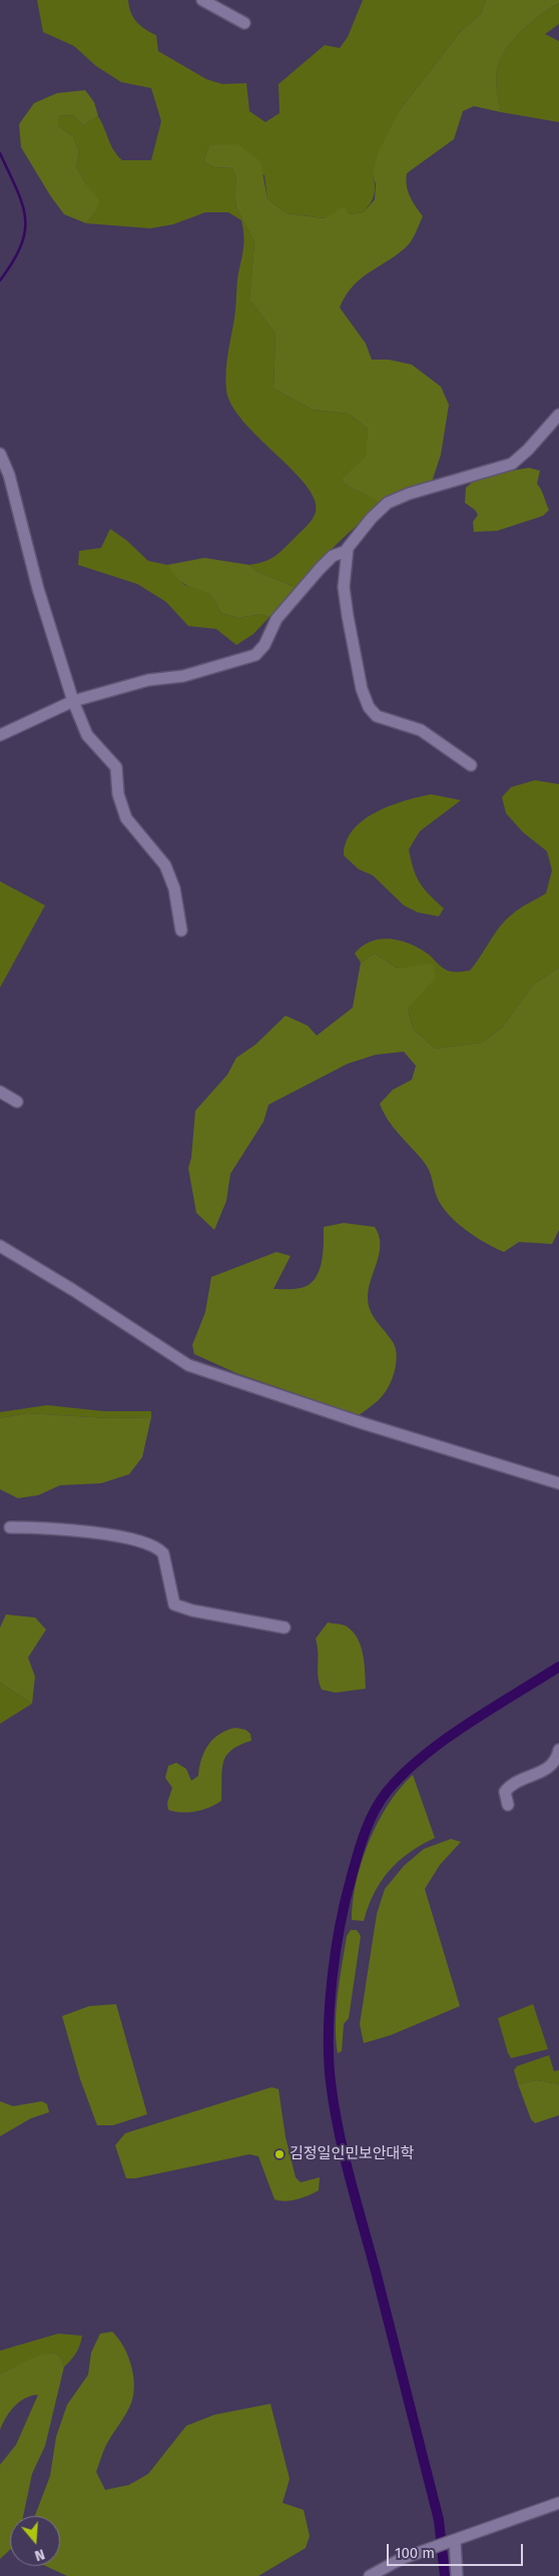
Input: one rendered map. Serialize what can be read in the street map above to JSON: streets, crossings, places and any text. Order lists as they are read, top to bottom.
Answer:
{
  "places": ["김정일인민보안대학"],
  "scale_bar": "100 m",
  "north": "bottom"
}
